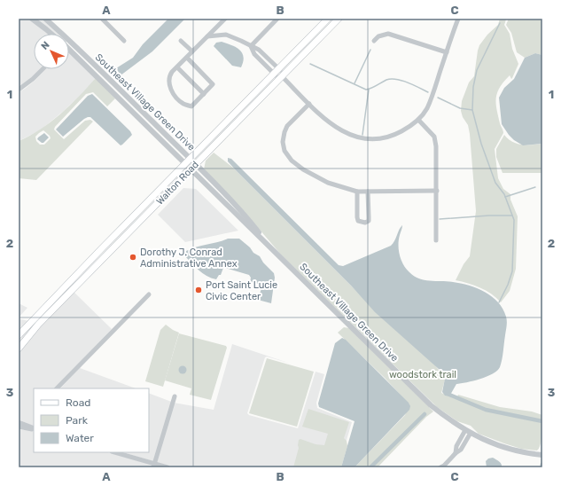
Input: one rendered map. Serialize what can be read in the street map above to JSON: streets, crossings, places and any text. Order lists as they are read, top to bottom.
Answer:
{
  "streets": {
    "main road": ["Walton Road"],
    "street": ["Southeast Village Green Drive"]
  },
  "crossings": [
    ["Southeast Village Green Drive", "Walton Road"]
  ],
  "parks": ["woodstork trail"],
  "places": ["Dorothy J. Conrad Administrative Annex", "Port Saint Lucie Civic Center"],
  "legend": ["Road", "Park", "Water"],
  "north": "top left",
  "grid": {
    "columns": ["A", "B", "C"],
    "rows": ["1", "2", "3"]
  }
}
